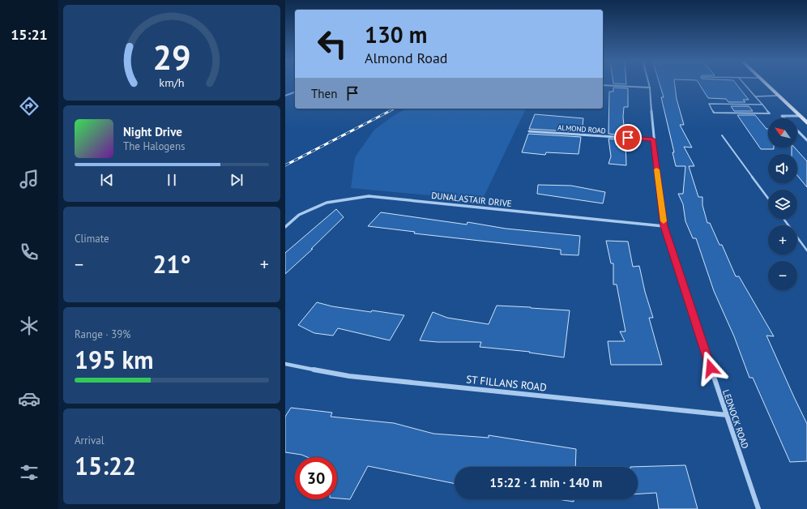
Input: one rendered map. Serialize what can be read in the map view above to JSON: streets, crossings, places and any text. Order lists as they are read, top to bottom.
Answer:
{
  "streets": {
    "street": [
      "ALMOND ROAD",
      "DUNALASTAIR DRIVE",
      "ST FILLANS ROAD",
      "LEDNOCK ROAD"
    ]
  },
  "crossings": [
    ["ALMOND ROAD", "LEDNOCK ROAD"],
    ["DUNALASTAIR DRIVE", "LEDNOCK ROAD"],
    ["ST FILLANS ROAD", "LEDNOCK ROAD"]
  ],
  "north": "top left",
  "page": {
    "tabs": "15:21",
    "turn": ["130 m", "Almond Road"],
    "then": "Then",
    "map_buttons": ["+", "−"],
    "song": ["Night Drive", "The Halogens"],
    "tile": [
      "Climate",
      ["Range · 39%", "195 km"],
      ["Arrival", "15:22"]
    ],
    "heat": ["−", "21°", "+"],
    "limit": "30",
    "trip": "15:22 · 1 min · 140 m",
    "gauge": ["29", "km/h"]
  }
}
